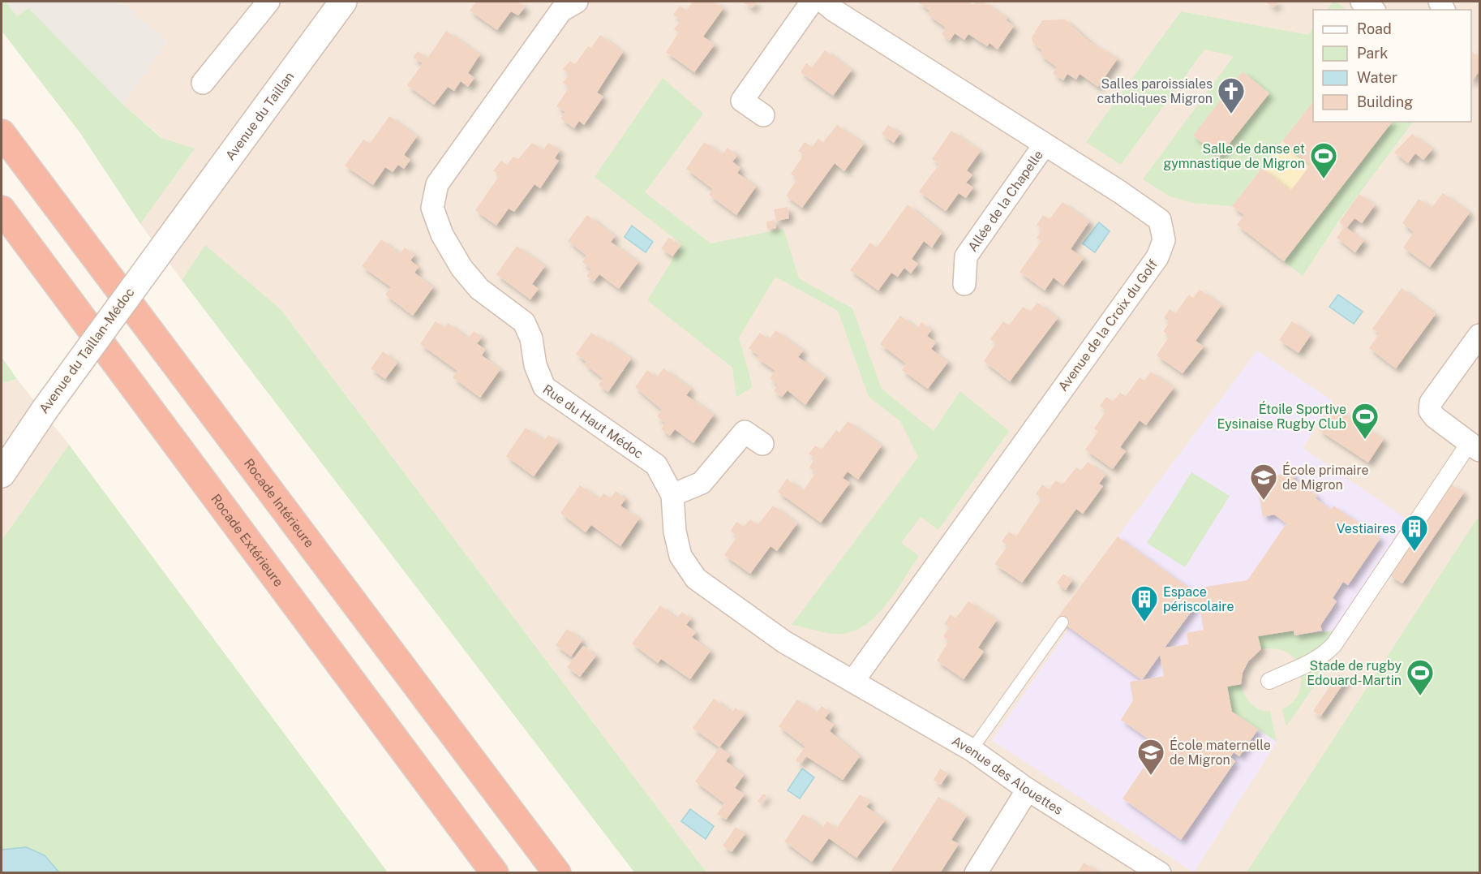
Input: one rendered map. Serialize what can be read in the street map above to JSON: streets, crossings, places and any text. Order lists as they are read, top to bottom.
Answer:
{
  "streets": {
    "highway": ["Rocade Intérieure", "Rocade Extérieure"],
    "street": [
      "Avenue du Taillan",
      "Allée de la Chapelle",
      "Avenue de la Croix du Golf",
      "Avenue du Taillan-Médoc",
      "Rue du Haut Médoc",
      "Avenue des Alouettes"
    ]
  },
  "crossings": [
    ["Avenue du Taillan", "Avenue du Taillan-Médoc"],
    ["Allée de la Chapelle", "Avenue de la Croix du Golf"],
    ["Avenue de la Croix du Golf", "Rue du Haut Médoc"],
    ["Avenue de la Croix du Golf", "Avenue des Alouettes"],
    ["Rue du Haut Médoc", "Avenue des Alouettes"]
  ],
  "places": {
    "church": ["Salles paroissiales catholiques Migron"],
    "sports": ["Salle de danse et gymnastique de Migron", "Étoile Sportive Eysinaise Rugby Club", "Stade de rugby Edouard-Martin"],
    "school or university": ["École primaire de Migron", "École maternelle de Migron"],
    "building": ["Vestiaires", "Espace périscolaire"]
  },
  "legend": [
    "Road",
    "Park",
    "Water",
    "Building"
  ]
}
